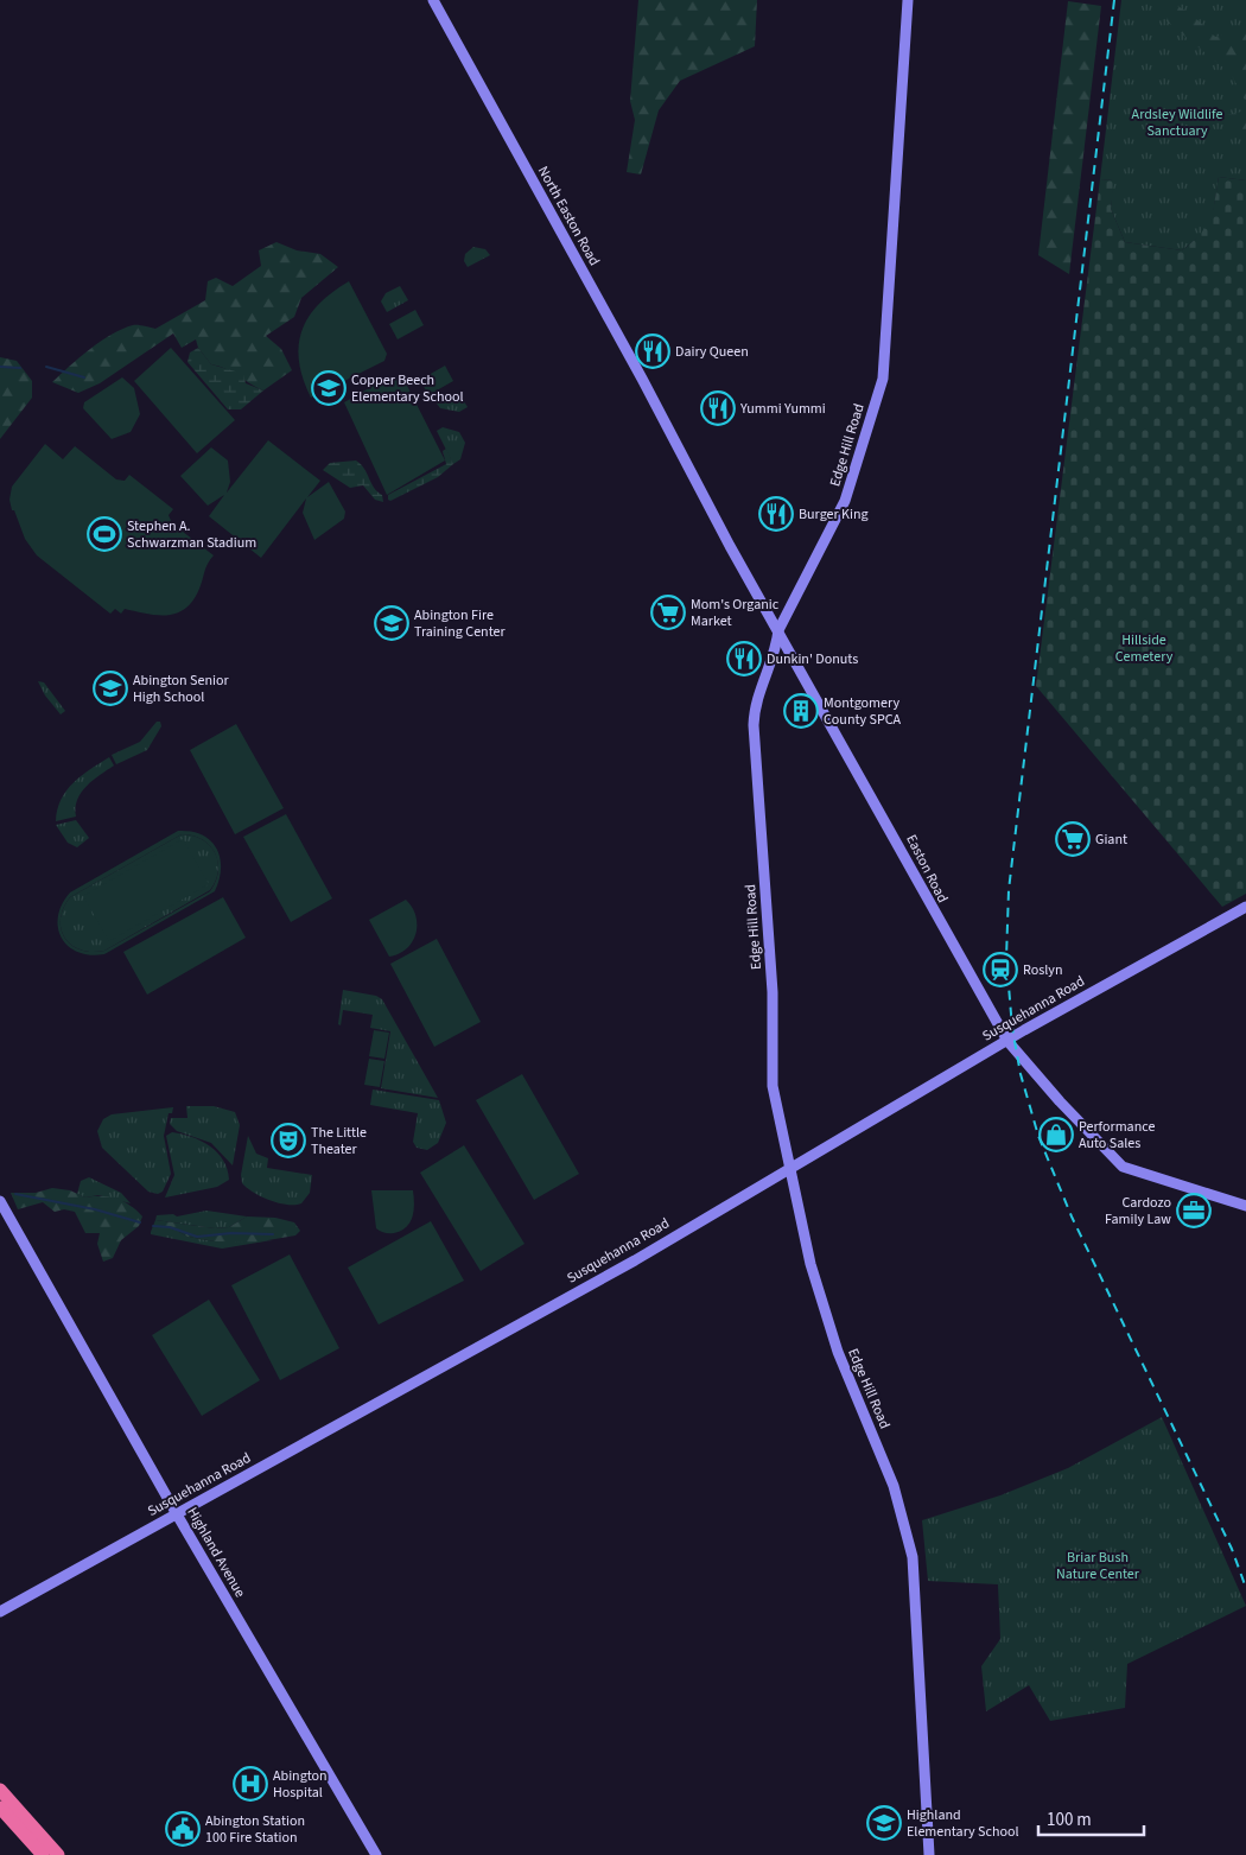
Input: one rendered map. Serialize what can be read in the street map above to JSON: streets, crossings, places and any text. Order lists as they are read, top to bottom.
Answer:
{
  "streets": {
    "main road": [
      "North Easton Road",
      "Edge Hill Road",
      "Easton Road",
      "Susquehanna Road",
      "Highland Avenue"
    ]
  },
  "crossings": [
    ["North Easton Road", "Easton Road"],
    ["Edge Hill Road", "Easton Road"],
    ["Edge Hill Road", "Susquehanna Road"],
    ["Easton Road", "Susquehanna Road"],
    ["Susquehanna Road", "Highland Avenue"]
  ],
  "parks": ["Ardsley Wildlife Sanctuary", "Hillside Cemetery", "Briar Bush Nature Center"],
  "places": {
    "restaurant": [
      "Dairy Queen",
      "Yummi Yummi",
      "Burger King",
      "Dunkin' Donuts"
    ],
    "school or university": [
      "Copper Beech Elementary School",
      "Abington Fire Training Center",
      "Abington Senior High School",
      "Highland Elementary School"
    ],
    "sports": ["Stephen A. Schwarzman Stadium"],
    "supermarket": ["Mom's Organic Market", "Giant"],
    "building": ["Montgomery County SPCA"],
    "station": ["Roslyn"],
    "shop": ["Performance Auto Sales"],
    "theatre": ["The Little Theater"],
    "office": ["Cardozo Family Law"],
    "hospital": ["Abington Hospital"],
    "public building": ["Abington Station 100 Fire Station"]
  },
  "scale_bar": "100 m"
}
